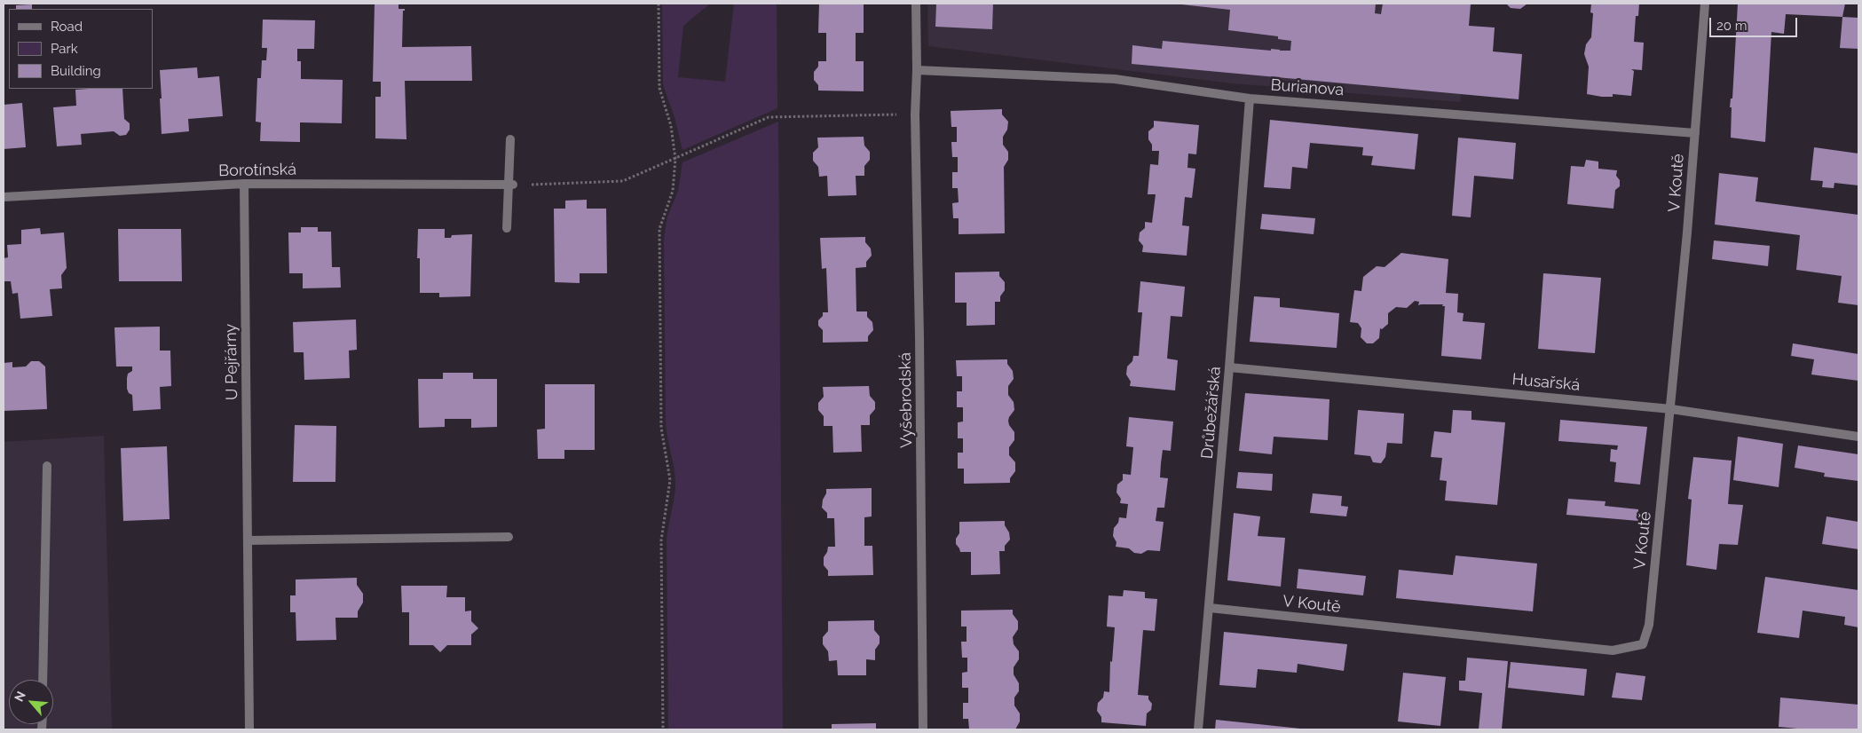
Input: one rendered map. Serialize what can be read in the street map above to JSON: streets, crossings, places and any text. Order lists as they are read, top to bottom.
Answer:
{
  "streets": {
    "street": [
      "Burianova",
      "Borotínská",
      "V Koutě",
      "U Pejřárny",
      "Husařská",
      "Vyšebrodská",
      "Drůbežářská"
    ]
  },
  "crossings": [
    ["Burianova", "V Koutě"],
    ["Burianova", "Vyšebrodská"],
    ["Burianova", "Drůbežářská"],
    ["Borotínská", "U Pejřárny"],
    ["V Koutě", "Husařská"],
    ["V Koutě", "Drůbežářská"],
    ["Husařská", "Drůbežářská"]
  ],
  "legend": ["Road", "Park", "Building"],
  "scale_bar": "20 m",
  "north": "top left"
}
